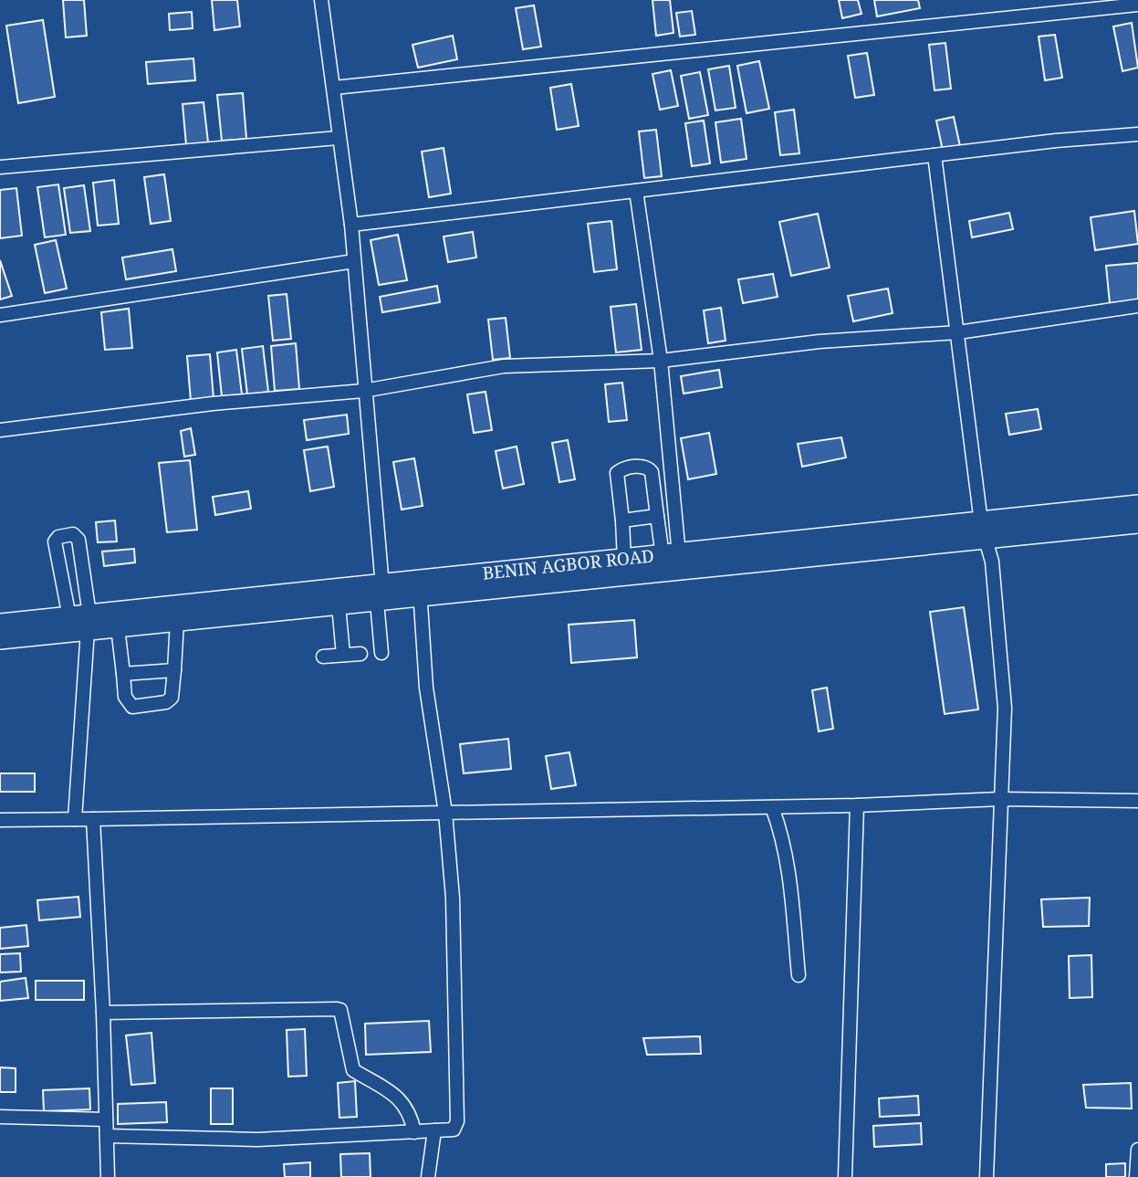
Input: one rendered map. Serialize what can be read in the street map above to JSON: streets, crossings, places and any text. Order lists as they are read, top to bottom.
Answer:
{
  "streets": {
    "highway": ["BENIN AGBOR ROAD"]
  }
}
